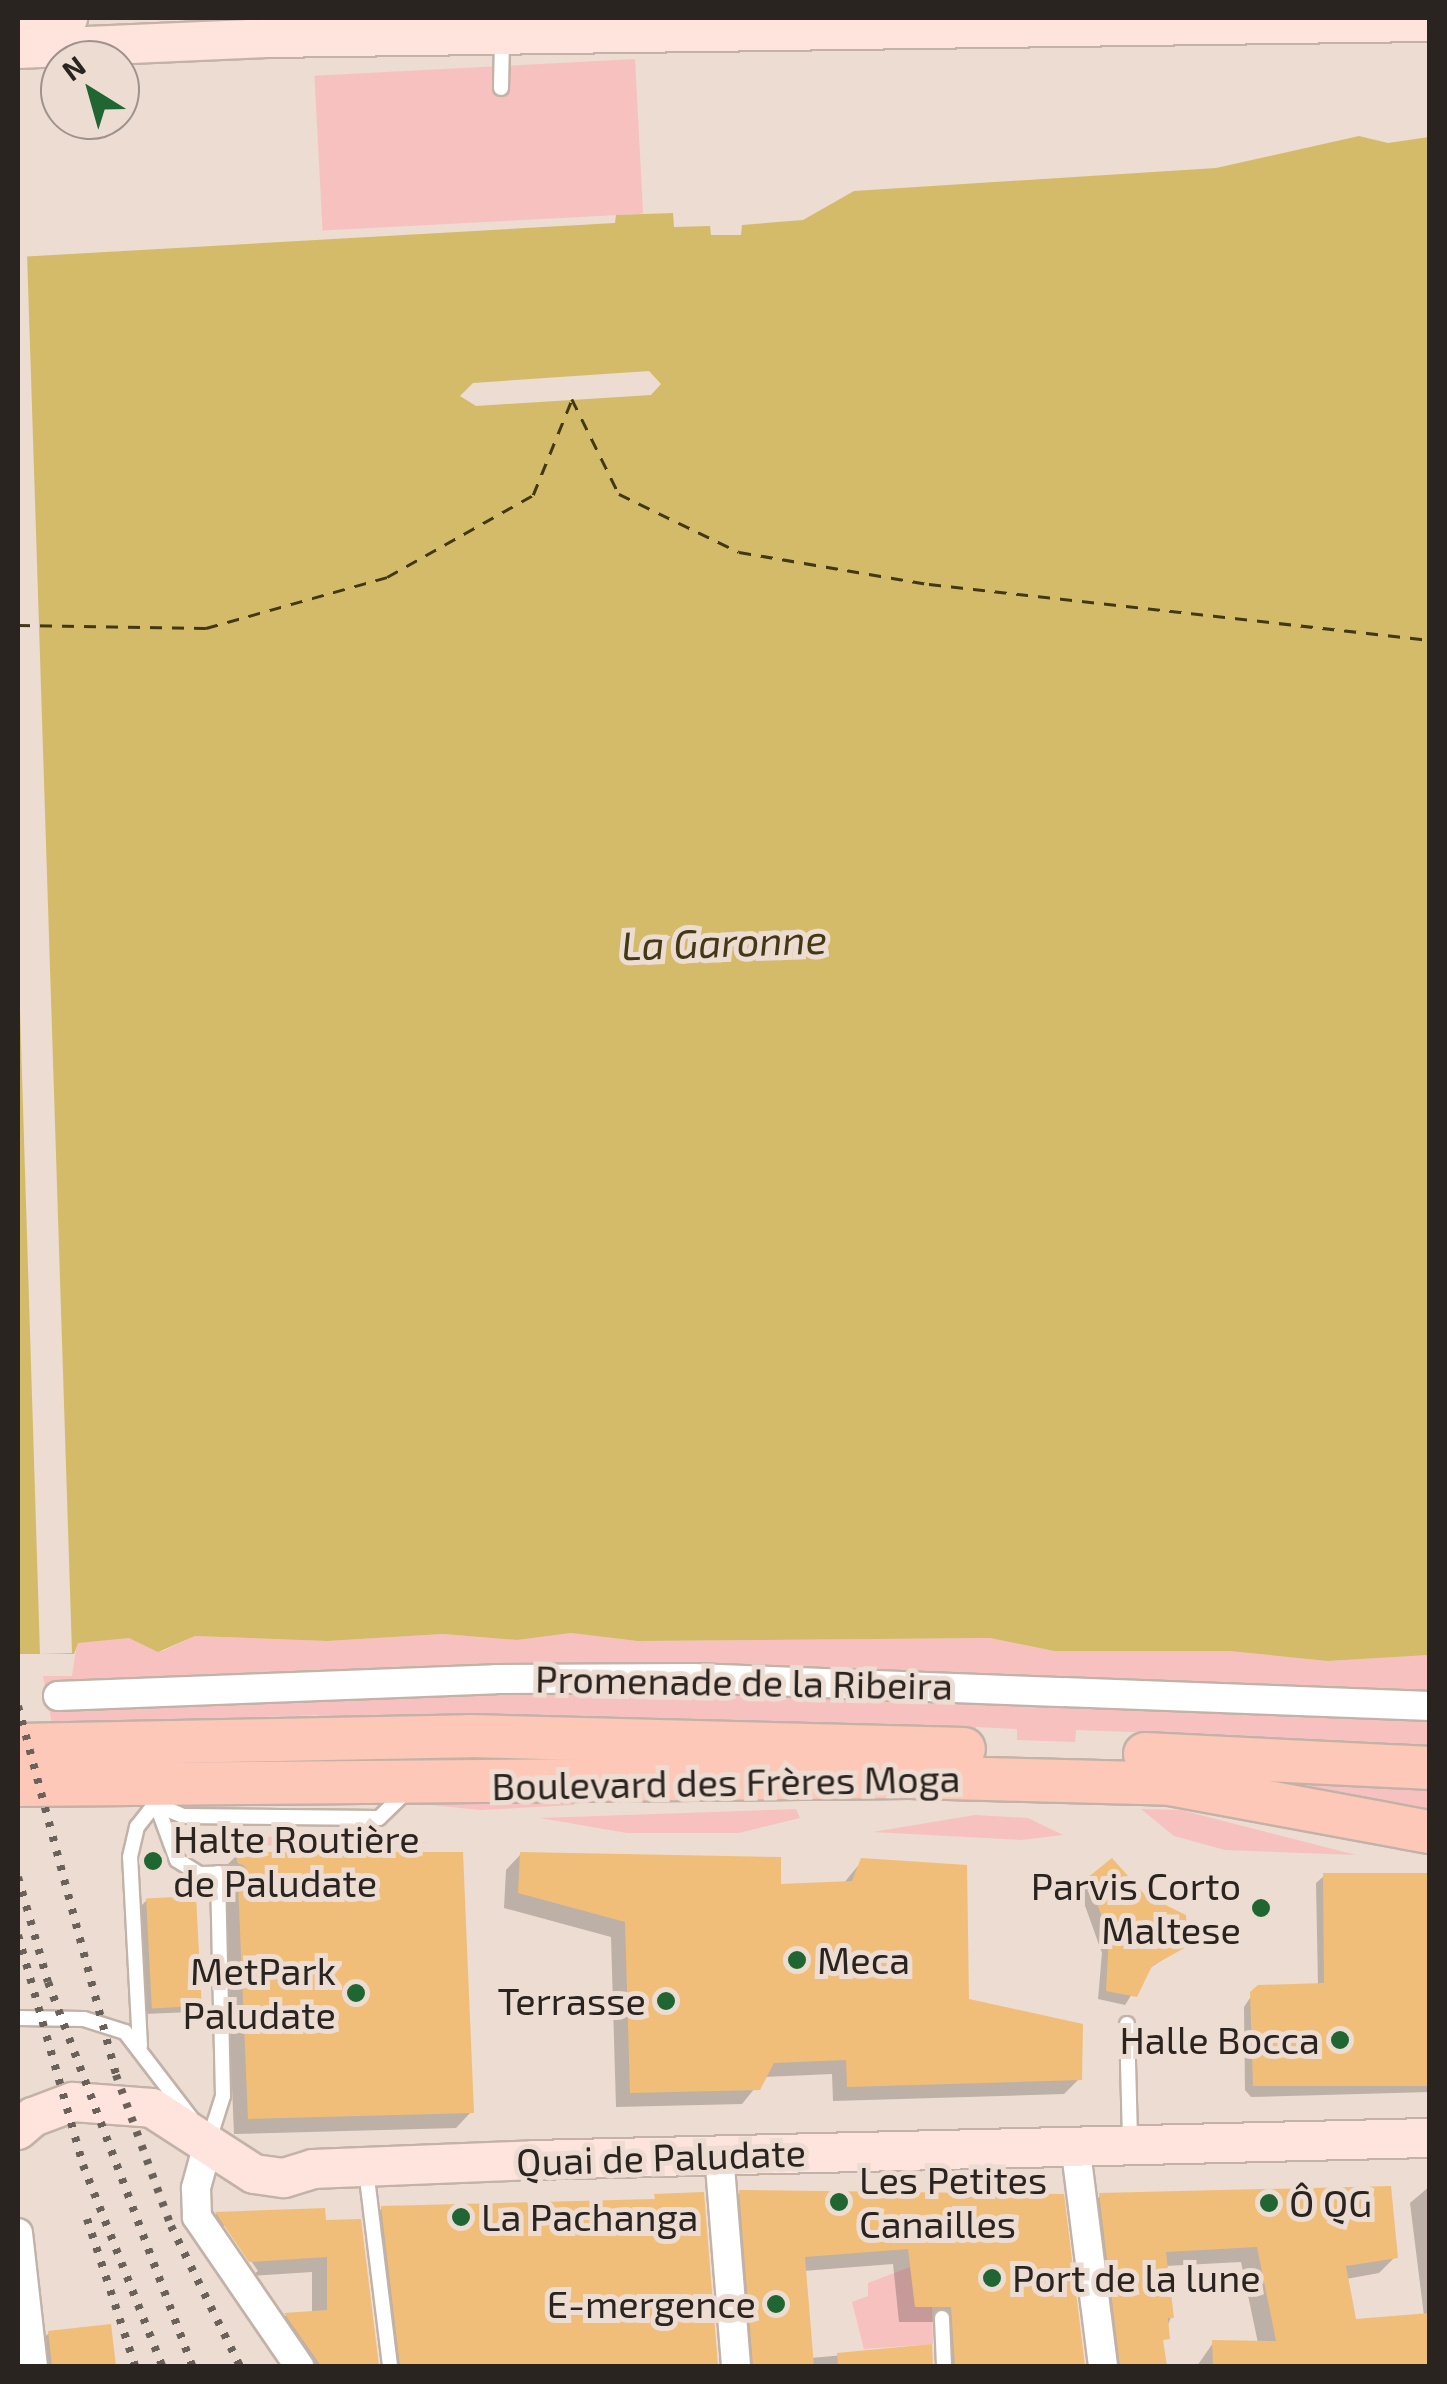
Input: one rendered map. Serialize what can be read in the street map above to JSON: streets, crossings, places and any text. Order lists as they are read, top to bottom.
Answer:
{
  "streets": {
    "main road": ["Boulevard des Frères Moga"],
    "street": ["Promenade de la Ribeira", "Quai de Paludate"]
  },
  "water": ["La Garonne"],
  "places": [
    "Halte Routière de Paludate",
    "Parvis Corto Maltese",
    "Meca",
    "MetPark Paludate",
    "Terrasse",
    "Halle Bocca",
    "Les Petites Canailles",
    "Ô QG",
    "La Pachanga",
    "Port de la lune",
    "E-mergence"
  ],
  "north": "top left"
}
